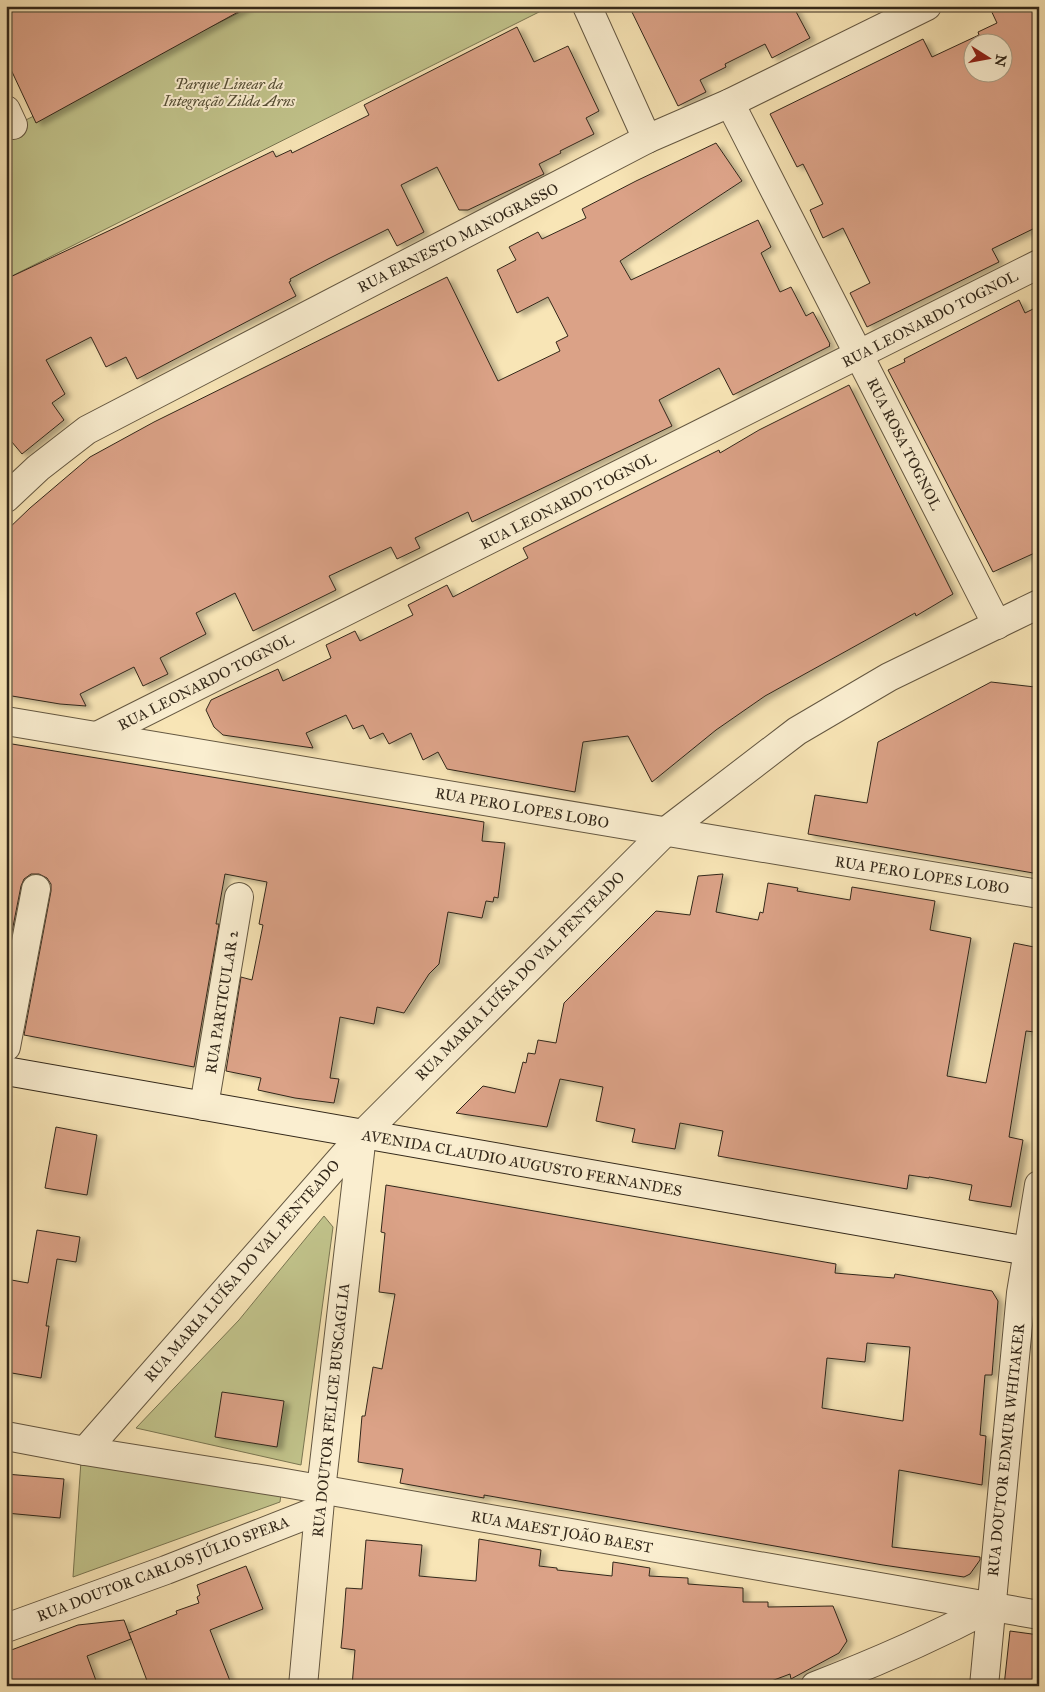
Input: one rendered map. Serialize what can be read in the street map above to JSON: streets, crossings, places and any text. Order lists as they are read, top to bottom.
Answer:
{
  "streets": {
    "street": [
      "RUA ERNESTO MANOGRASSO",
      "RUA LEONARDO TOGNOL",
      "RUA ROSA TOGNOL",
      "RUA PERO LOPES LOBO",
      "RUA MARIA LUÍSA DO VAL PENTEADO",
      "RUA PARTICULAR 2",
      "AVENIDA CLAUDIO AUGUSTO FERNANDES",
      "RUA DOUTOR FELICE BUSCAGLIA",
      "RUA DOUTOR EDMUR WHITAKER",
      "RUA MAEST JOÃO BAEST",
      "RUA DOUTOR CARLOS JÚLIO SPERA"
    ]
  },
  "crossings": [
    ["RUA ERNESTO MANOGRASSO", "RUA ROSA TOGNOL"],
    ["RUA LEONARDO TOGNOL", "RUA ROSA TOGNOL"],
    ["RUA LEONARDO TOGNOL", "RUA PERO LOPES LOBO"],
    ["RUA ROSA TOGNOL", "RUA MARIA LUÍSA DO VAL PENTEADO"],
    ["RUA PERO LOPES LOBO", "RUA MARIA LUÍSA DO VAL PENTEADO"],
    ["RUA MARIA LUÍSA DO VAL PENTEADO", "AVENIDA CLAUDIO AUGUSTO FERNANDES"],
    ["RUA MARIA LUÍSA DO VAL PENTEADO", "RUA DOUTOR FELICE BUSCAGLIA"],
    ["RUA MARIA LUÍSA DO VAL PENTEADO", "RUA MAEST JOÃO BAEST"],
    ["RUA PARTICULAR 2", "AVENIDA CLAUDIO AUGUSTO FERNANDES"],
    ["AVENIDA CLAUDIO AUGUSTO FERNANDES", "RUA DOUTOR FELICE BUSCAGLIA"],
    ["AVENIDA CLAUDIO AUGUSTO FERNANDES", "RUA DOUTOR EDMUR WHITAKER"],
    ["RUA DOUTOR FELICE BUSCAGLIA", "RUA MAEST JOÃO BAEST"],
    ["RUA DOUTOR FELICE BUSCAGLIA", "RUA DOUTOR CARLOS JÚLIO SPERA"],
    ["RUA DOUTOR EDMUR WHITAKER", "RUA MAEST JOÃO BAEST"],
    ["RUA MAEST JOÃO BAEST", "RUA DOUTOR CARLOS JÚLIO SPERA"]
  ],
  "parks": ["Parque Linear da Integração Zilda Arns"],
  "north": "right"
}
